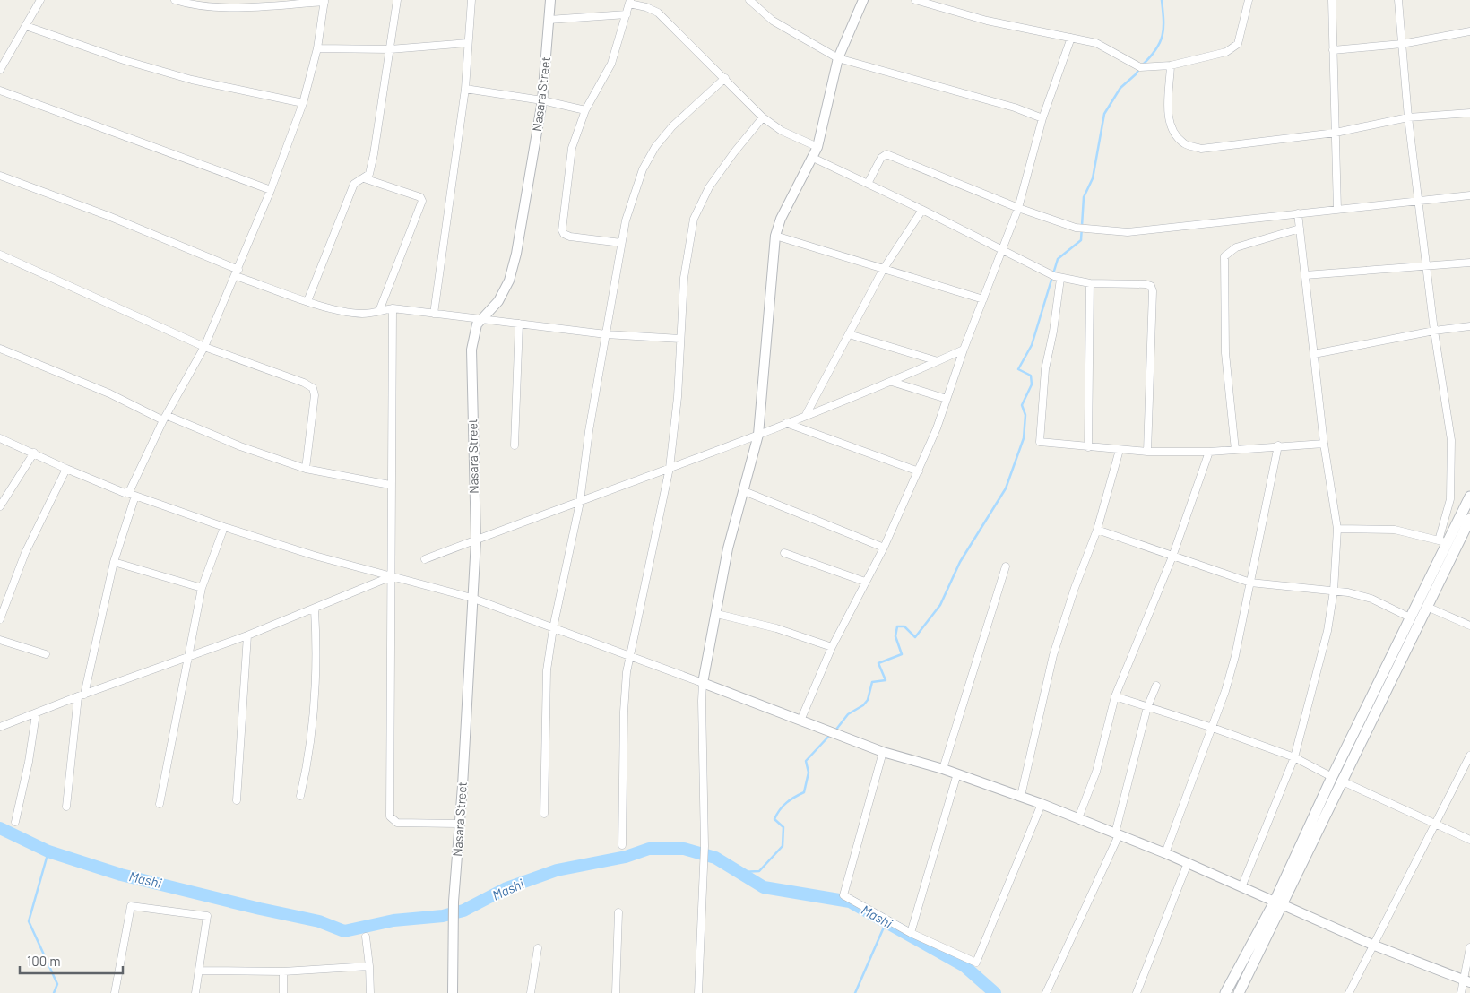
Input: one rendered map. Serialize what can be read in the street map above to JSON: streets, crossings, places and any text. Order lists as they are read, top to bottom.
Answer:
{
  "streets": {
    "street": ["Nasara Street"]
  },
  "water": ["Mashi"],
  "scale_bar": "100 m"
}
